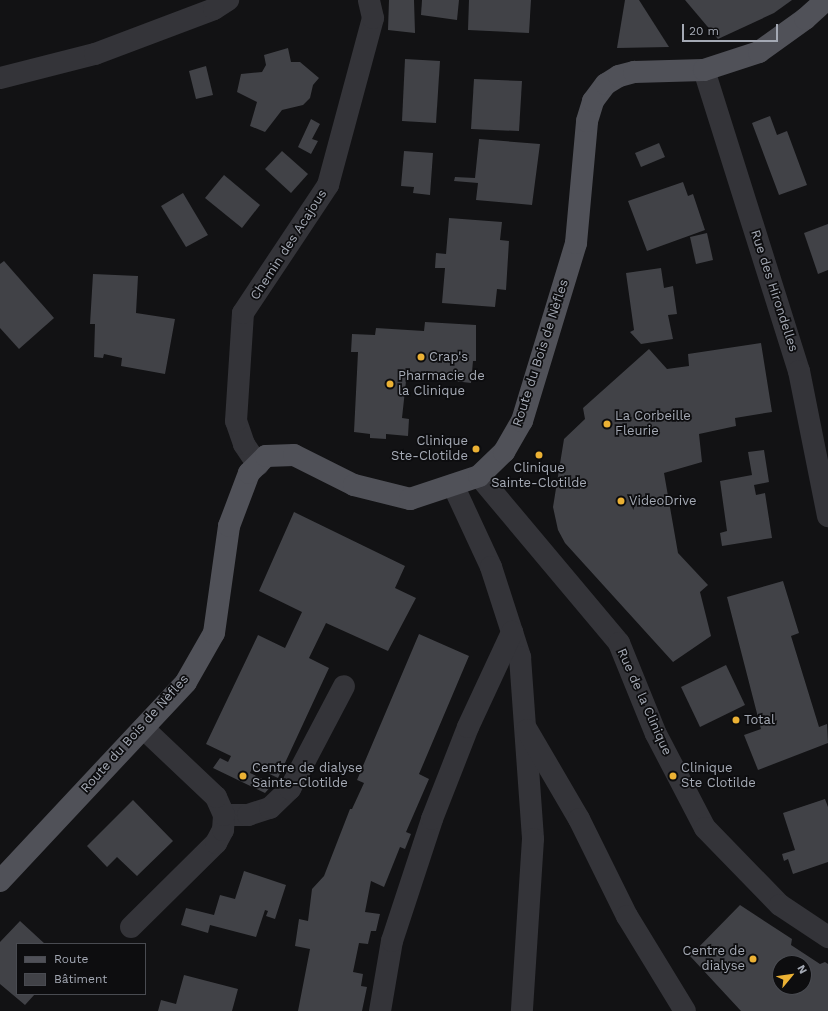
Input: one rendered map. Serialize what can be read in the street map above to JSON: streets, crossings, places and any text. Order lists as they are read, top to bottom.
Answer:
{
  "streets": {
    "main road": ["Route du Bois de Nèfles"],
    "street": ["Chemin des Acajous", "Rue des Hirondelles", "Rue de la Clinique"]
  },
  "crossings": [
    ["Chemin des Acajous", "Route du Bois de Nèfles"],
    ["Rue des Hirondelles", "Route du Bois de Nèfles"],
    ["Route du Bois de Nèfles", "Rue de la Clinique"]
  ],
  "places": [
    "Crap's",
    "Pharmacie de la Clinique",
    "La Corbeille Fleurie",
    "Clinique Ste-Clotilde",
    "Clinique Sainte-Clotilde",
    "VideoDrive",
    "Total",
    "Centre de dialyse Sainte-Clotilde",
    "Clinique Ste Clotilde",
    "Centre de dialyse"
  ],
  "legend": ["Route", "Bâtiment"],
  "scale_bar": "20 m",
  "north": "top right"
}
